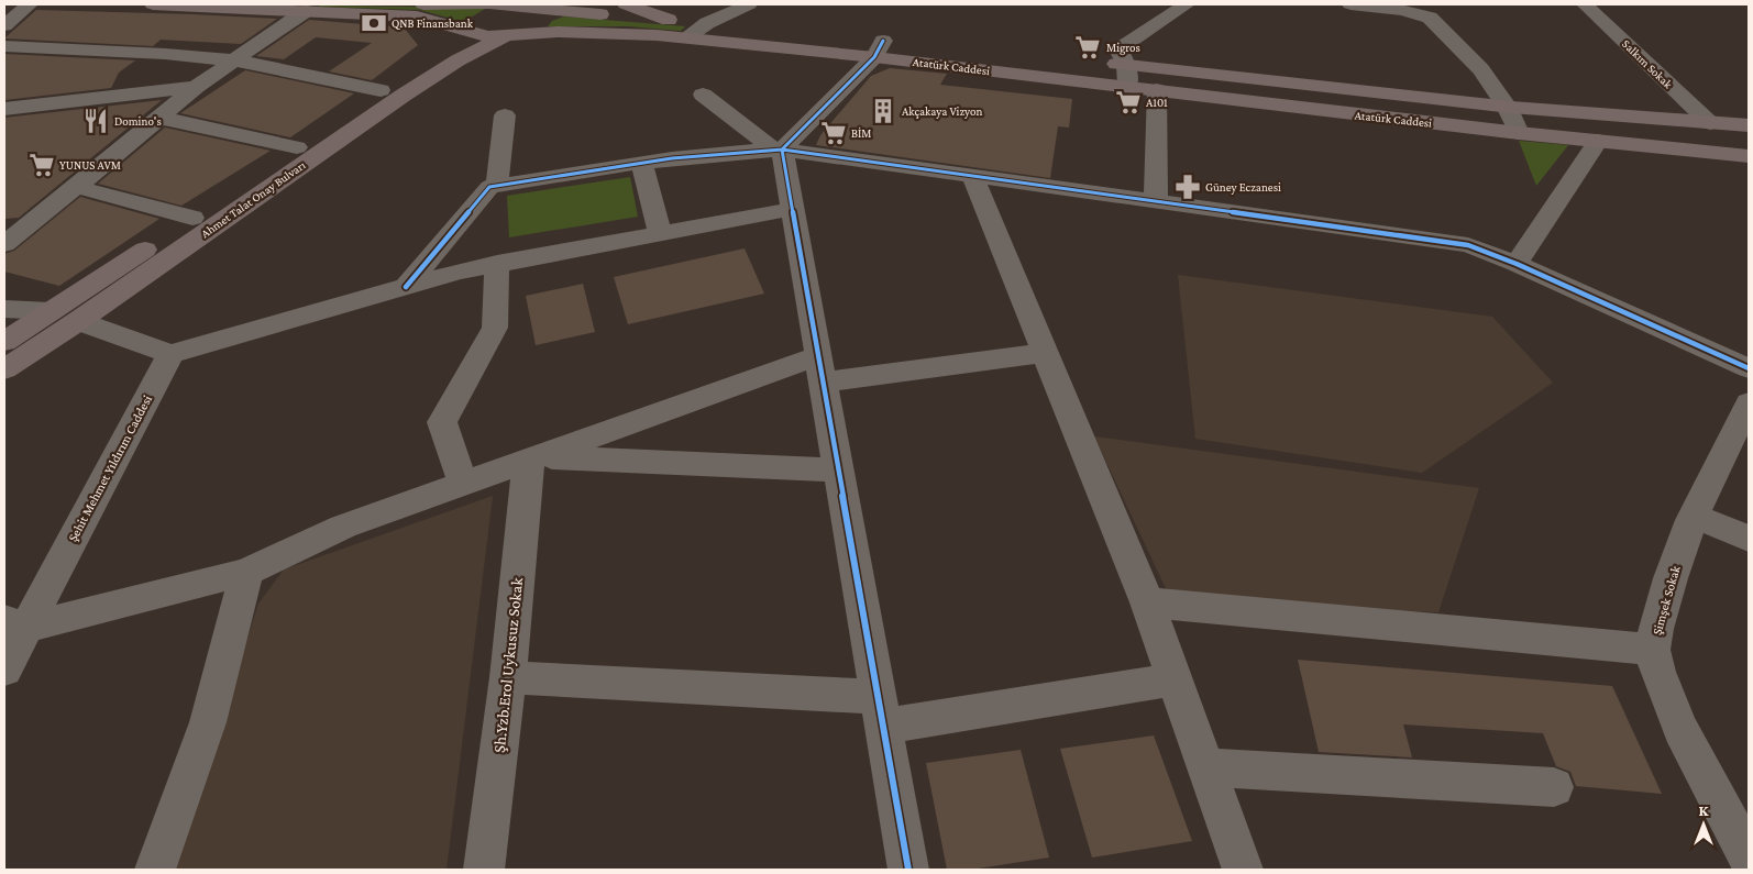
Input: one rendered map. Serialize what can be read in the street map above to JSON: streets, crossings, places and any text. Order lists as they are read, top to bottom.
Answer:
{
  "streets": {
    "main road": ["Atatürk Caddesi", "Ahmet Talat Onay Bulvarı"],
    "street": [
      "Salkım Sokak",
      "Şehit Mehmet Yıldırım Caddesi",
      "Şimşek Sokak",
      "Şh.Yzb.Erol Uykusuz Sokak"
    ]
  },
  "crossings": [
    ["Salkım Sokak", "Atatürk Caddesi"],
    ["Atatürk Caddesi", "Ahmet Talat Onay Bulvarı"]
  ],
  "places": {
    "bank": ["QNB Finansbank"],
    "supermarket": [
      "Migros",
      "A101",
      "BİM",
      "YUNUS AVM"
    ],
    "building": ["Akçakaya Vizyon"],
    "restaurant": ["Domino's"],
    "pharmacy": ["Güney Eczanesi"]
  },
  "north": "top"
}
